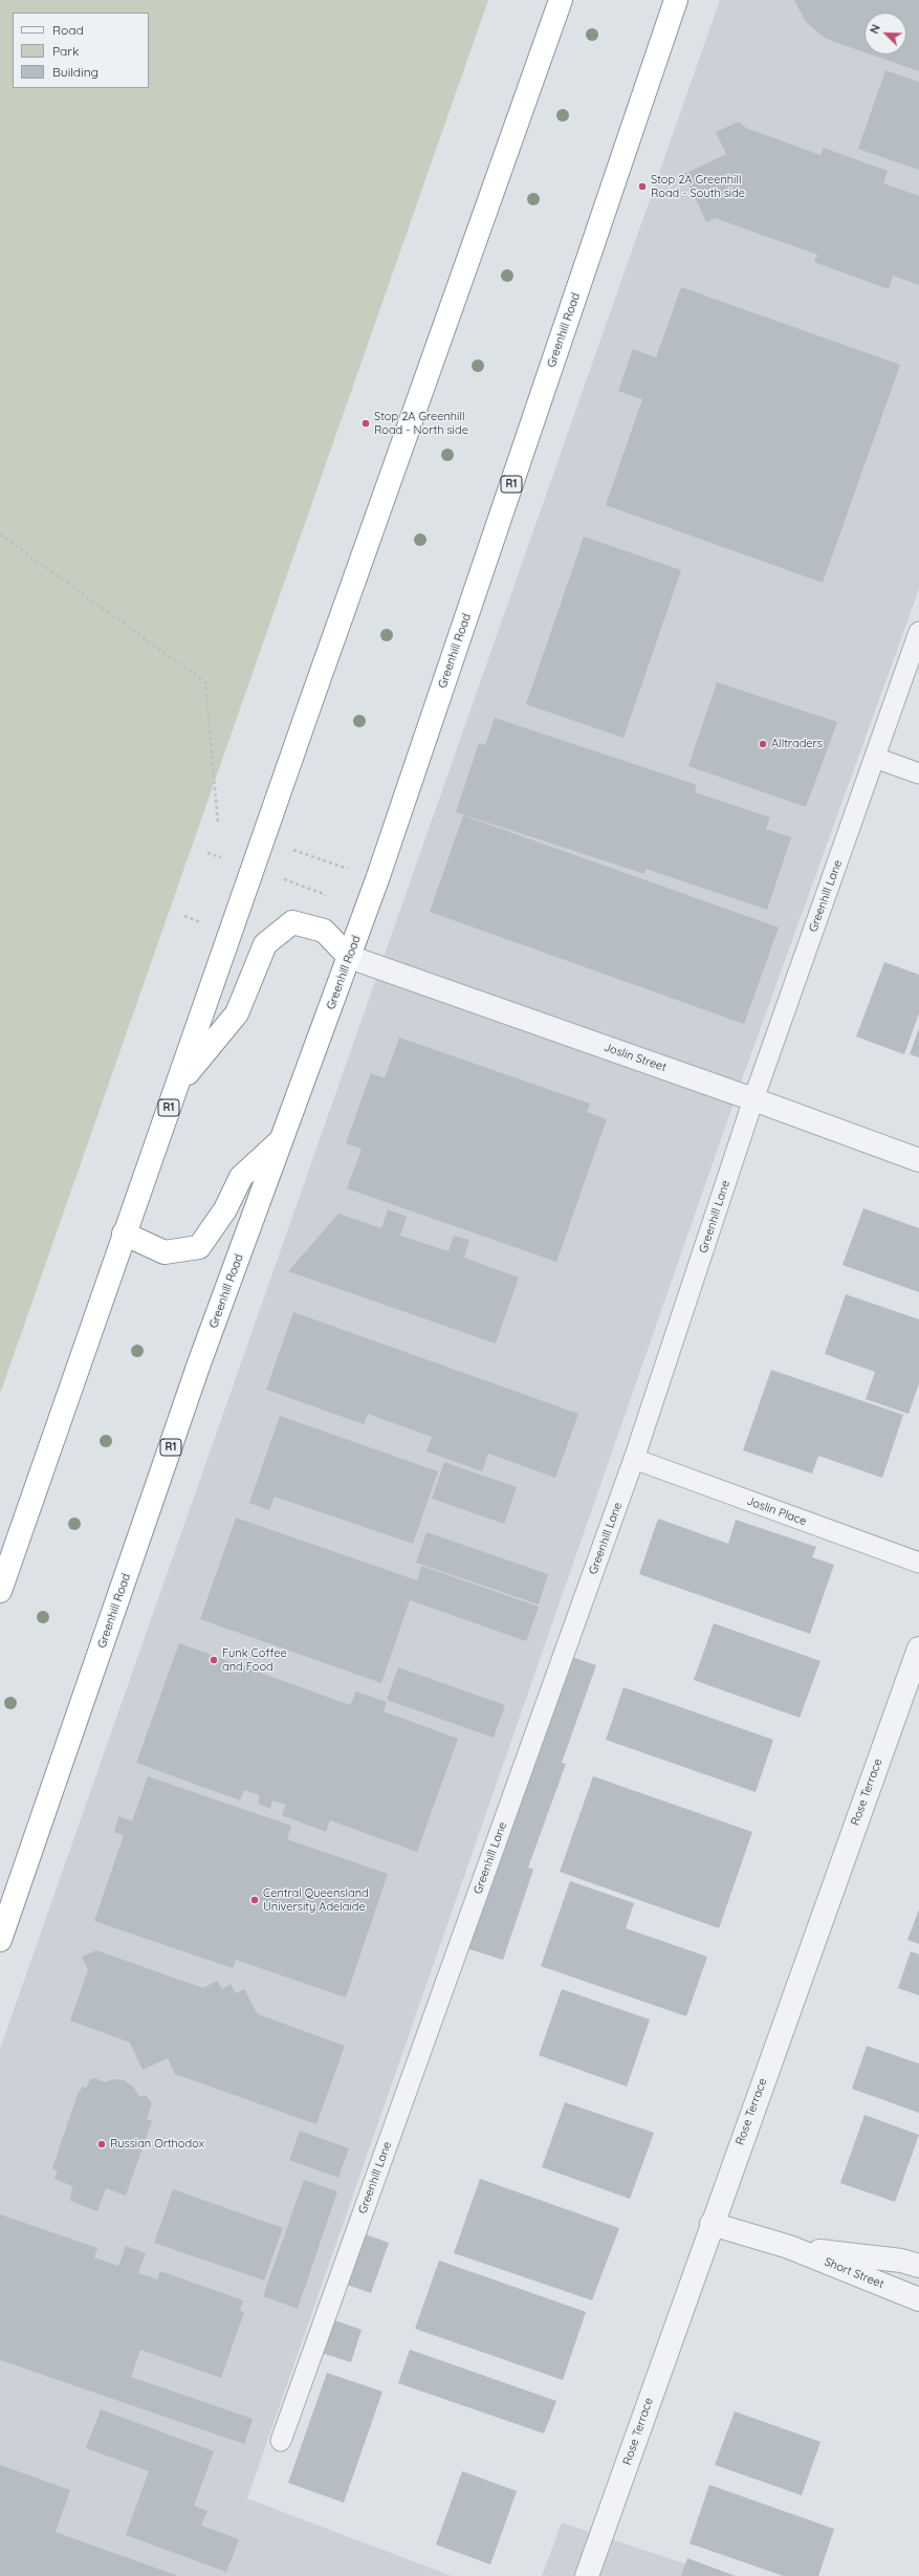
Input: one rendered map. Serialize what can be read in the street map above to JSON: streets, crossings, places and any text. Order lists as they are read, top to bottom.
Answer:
{
  "streets": {
    "highway": ["Greenhill Road", "R1"],
    "street": ["Joslin Street", "Rose Terrace", "Short Street"],
    "lane": ["Greenhill Lane", "Joslin Place"]
  },
  "crossings": [
    ["Greenhill Road", "Joslin Street"],
    ["Greenhill Lane", "Joslin Street"],
    ["Greenhill Lane", "Joslin Place"],
    ["Rose Terrace", "Short Street"]
  ],
  "places": [
    "Stop 2A Greenhill Road - South side",
    "Stop 2A Greenhill Road - North side",
    "Alltraders",
    "Funk Coffee and Food",
    "Central Queensland University Adelaide",
    "Russian Orthodox"
  ],
  "legend": ["Road", "Park", "Building"],
  "north": "top left"
}
